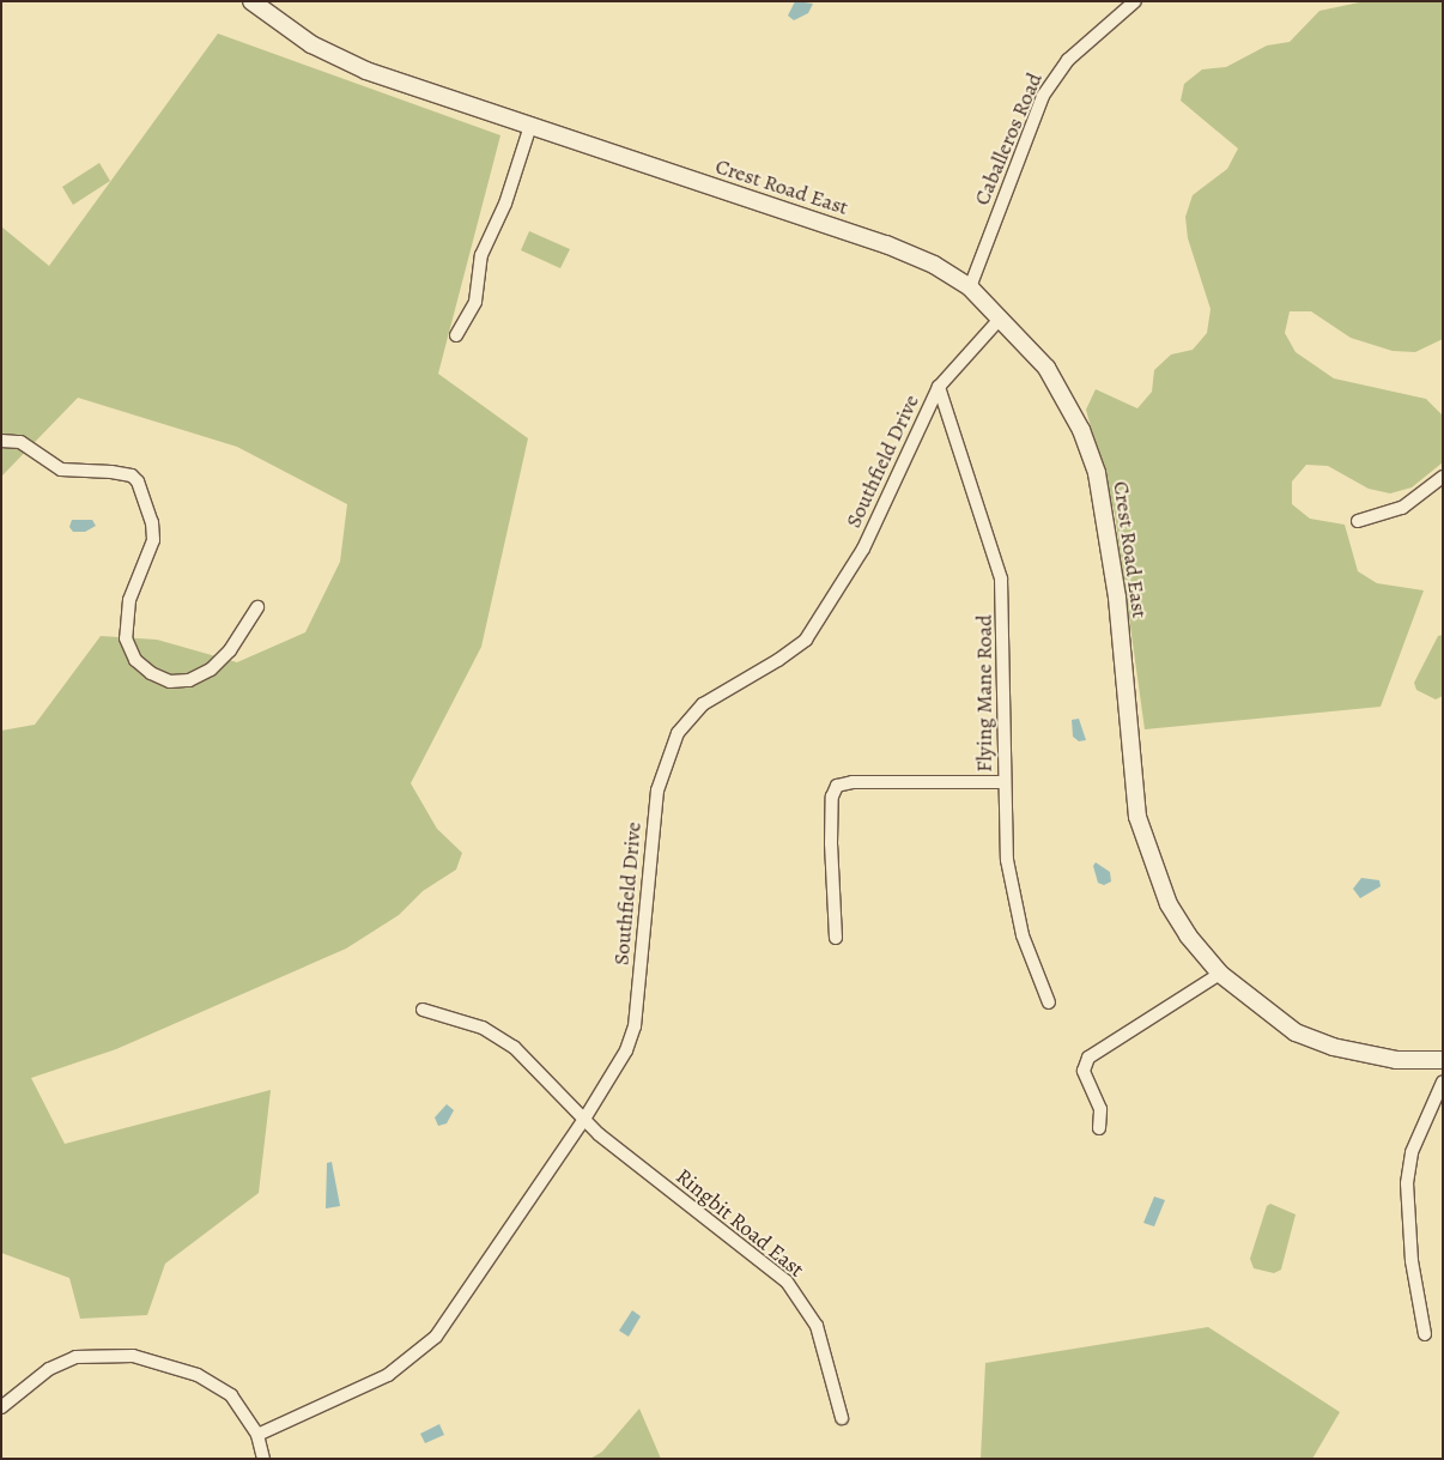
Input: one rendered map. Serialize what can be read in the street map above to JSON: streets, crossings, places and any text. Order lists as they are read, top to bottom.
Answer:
{
  "streets": {
    "street": [
      "Caballeros Road",
      "Crest Road East",
      "Southfield Drive",
      "Flying Mane Road",
      "Ringbit Road East"
    ]
  },
  "crossings": [
    ["Caballeros Road", "Crest Road East"],
    ["Crest Road East", "Southfield Drive"],
    ["Southfield Drive", "Flying Mane Road"],
    ["Southfield Drive", "Ringbit Road East"]
  ]
}
